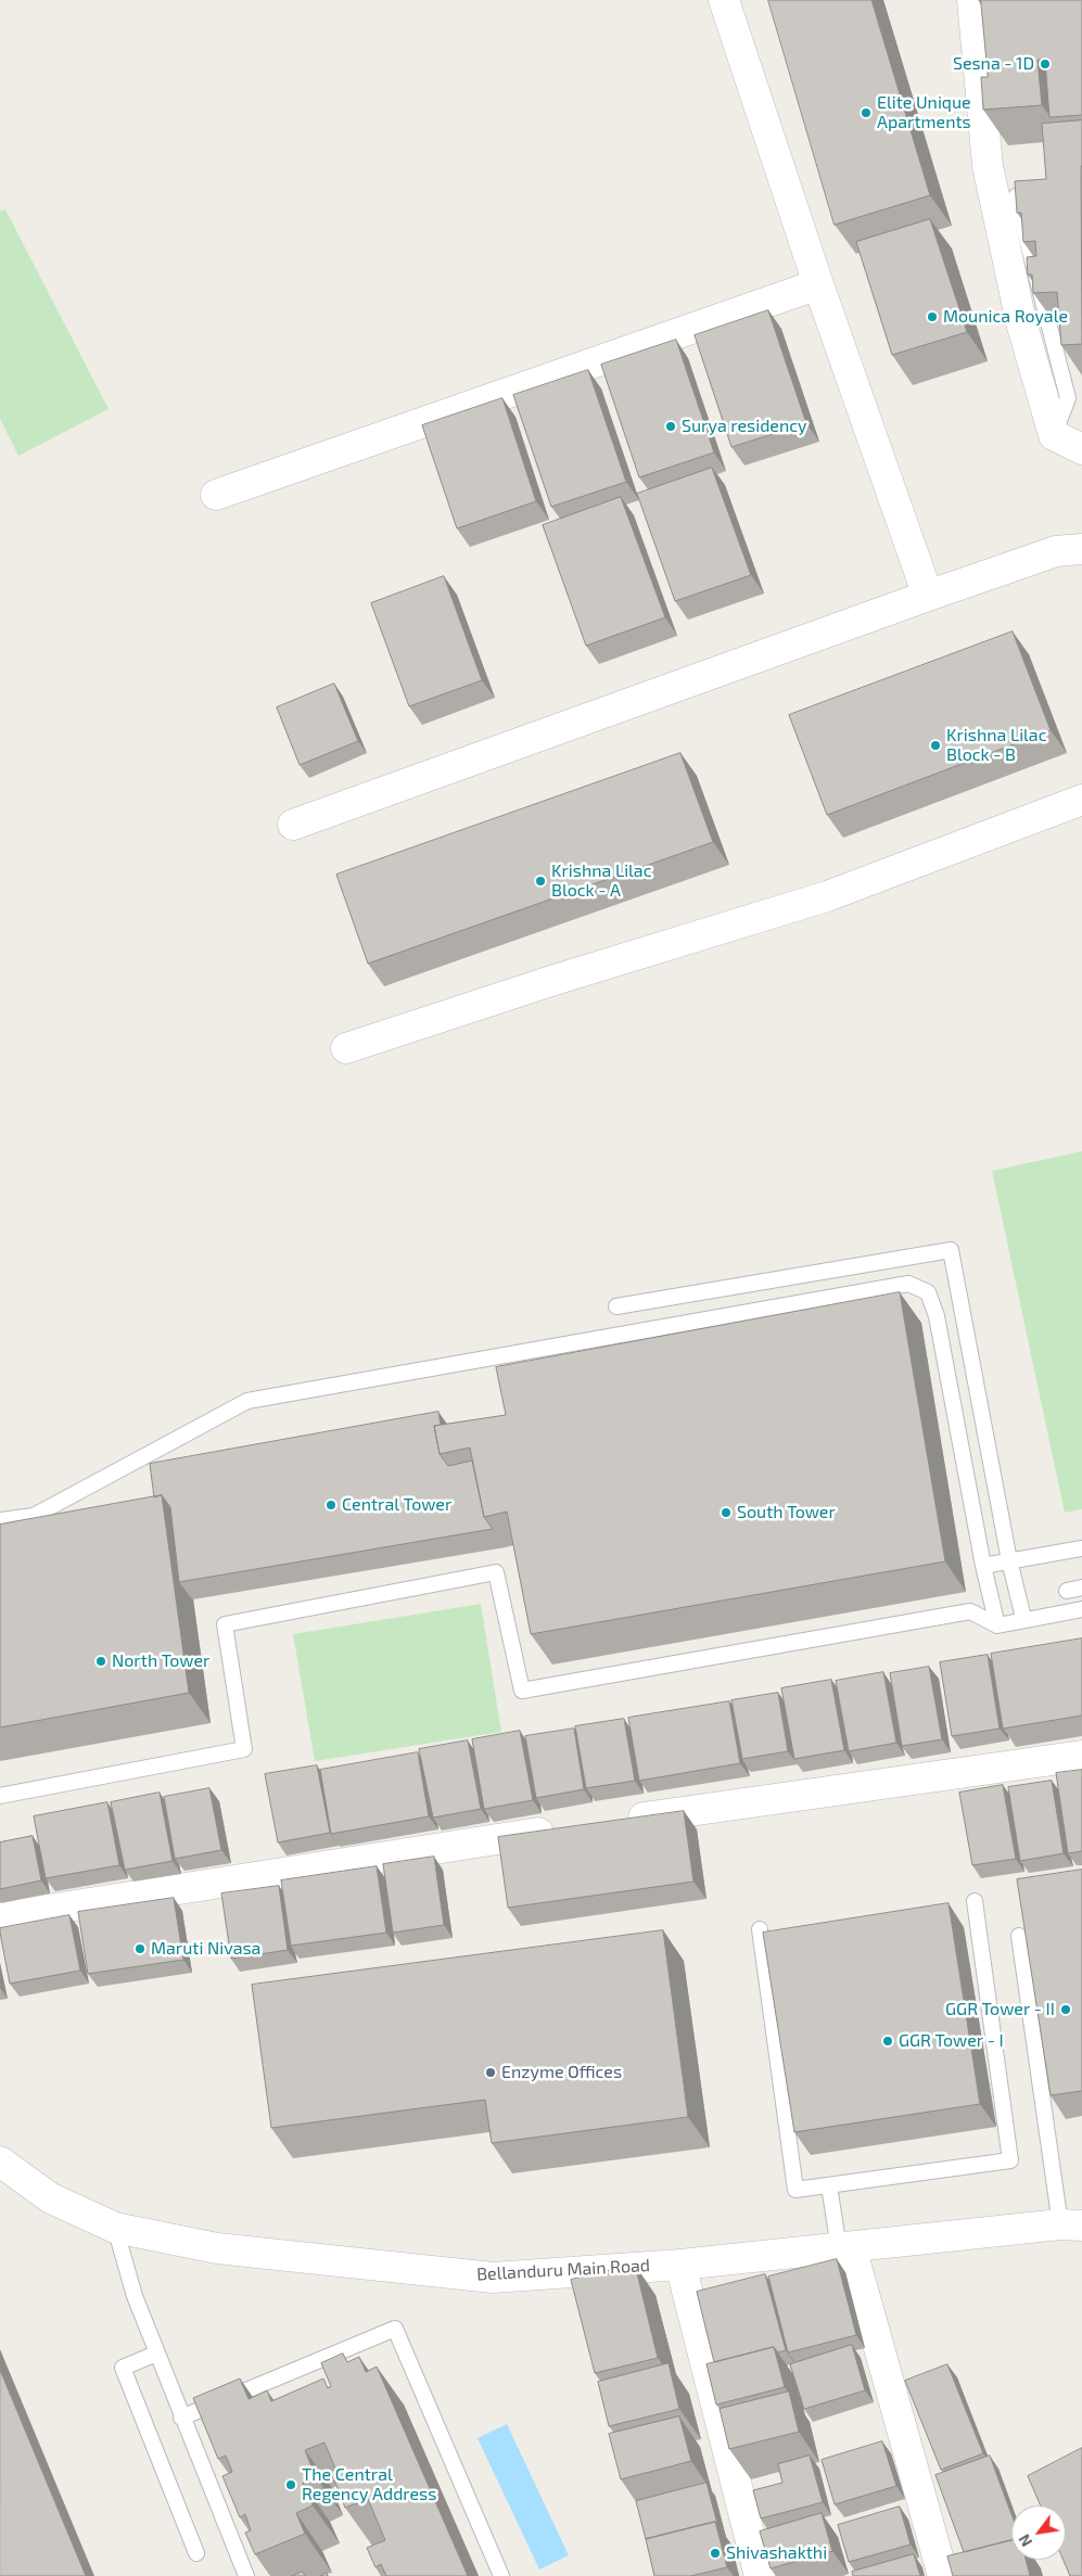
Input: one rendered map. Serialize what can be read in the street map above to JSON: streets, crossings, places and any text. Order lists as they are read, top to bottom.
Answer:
{
  "streets": {
    "street": ["Bellanduru Main Road"]
  },
  "places": [
    "Sesna - 1D",
    "Elite Unique Apartments",
    "Mounica Royale",
    "Surya residency",
    "Krishna Lilac Block - B",
    "Krishna Lilac Block - A",
    "Central Tower",
    "South Tower",
    "North Tower",
    "Maruti Nivasa",
    "GGR Tower - II",
    "GGR Tower - I",
    "Enzyme Offices",
    "The Central Regency Address",
    "Shivashakthi"
  ],
  "north": "bottom left"
}
